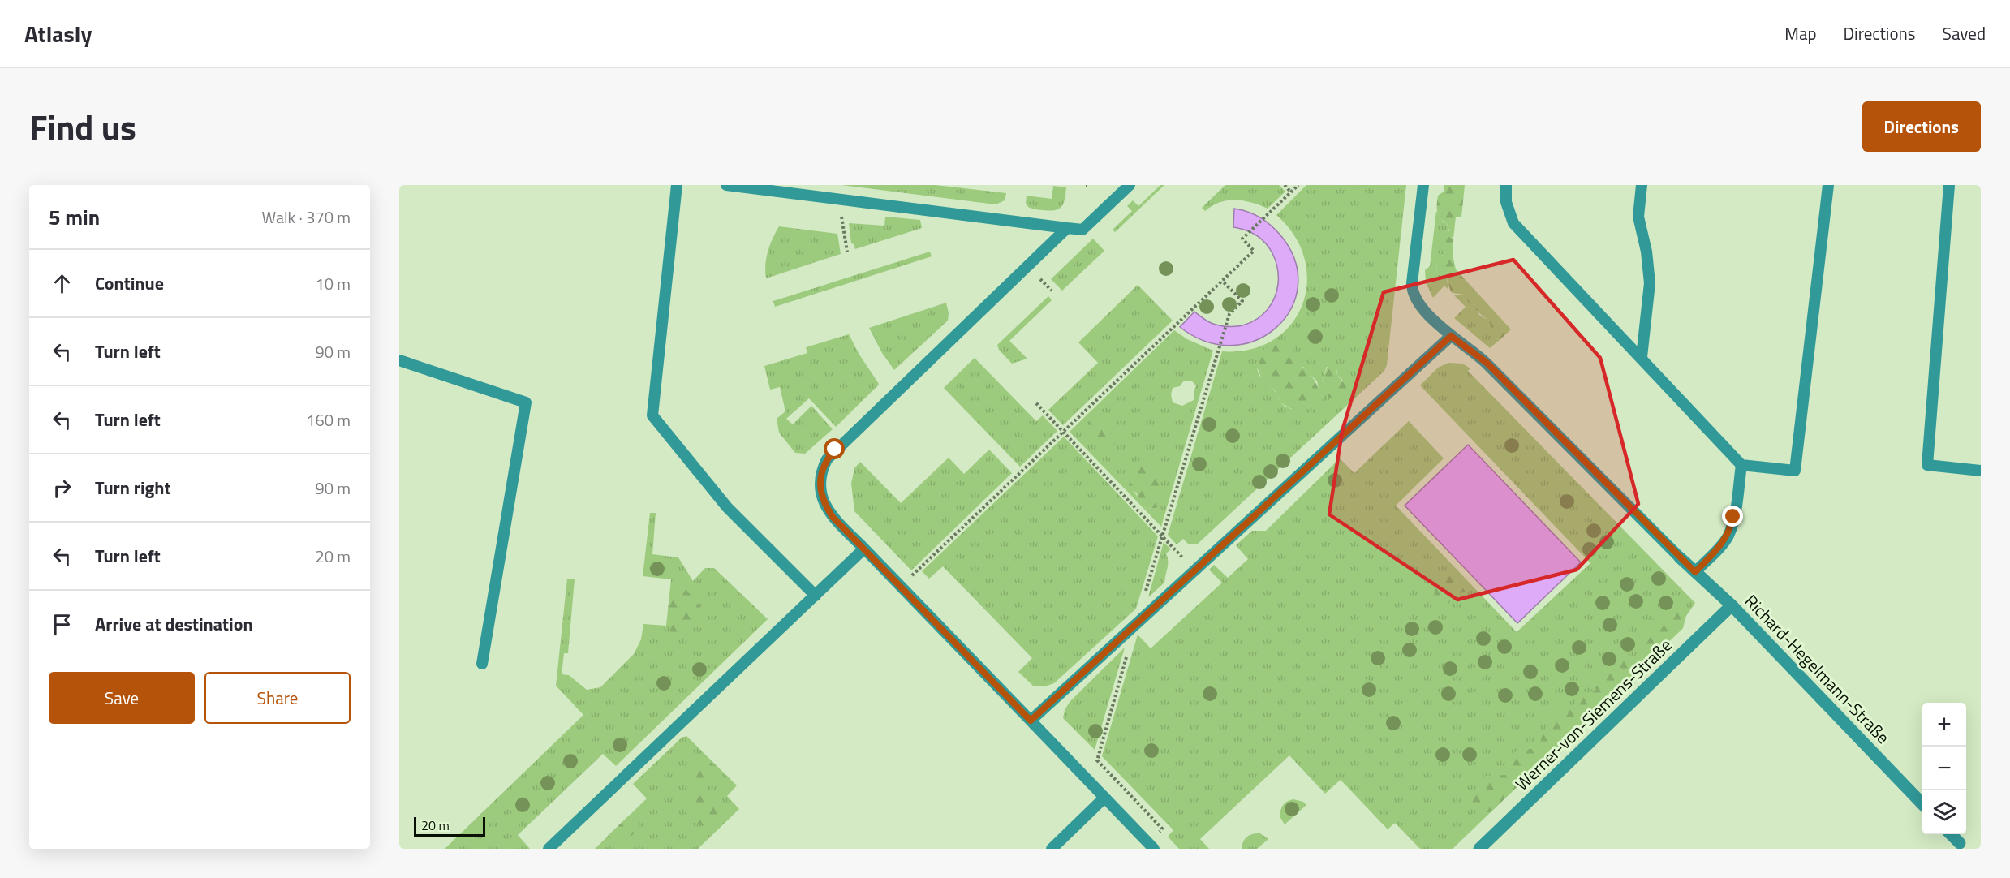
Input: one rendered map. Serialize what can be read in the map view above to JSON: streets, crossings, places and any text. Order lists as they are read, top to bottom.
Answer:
{
  "streets": {
    "street": ["Richard-Hegelmann-Straße", "Werner-von-Siemens-Straße"]
  },
  "crossings": [
    ["Richard-Hegelmann-Straße", "Werner-von-Siemens-Straße"]
  ],
  "scale_bar": "20 m",
  "page": {
    "header": "Atlasly",
    "nav": ["Map", "Directions", "Saved"],
    "title": "Find us",
    "buttons": [
      "Directions",
      ["Save", "Share"]
    ],
    "heading": ["5 min", "Walk · 370 m"],
    "list": [
      ["Continue", "10 m"],
      ["Turn left", "90 m"],
      ["Turn left", "160 m"],
      ["Turn right", "90 m"],
      ["Turn left", "20 m"],
      "Arrive at destination"
    ],
    "map_buttons": ["+", "−"],
    "scale": "20 m"
  }
}
